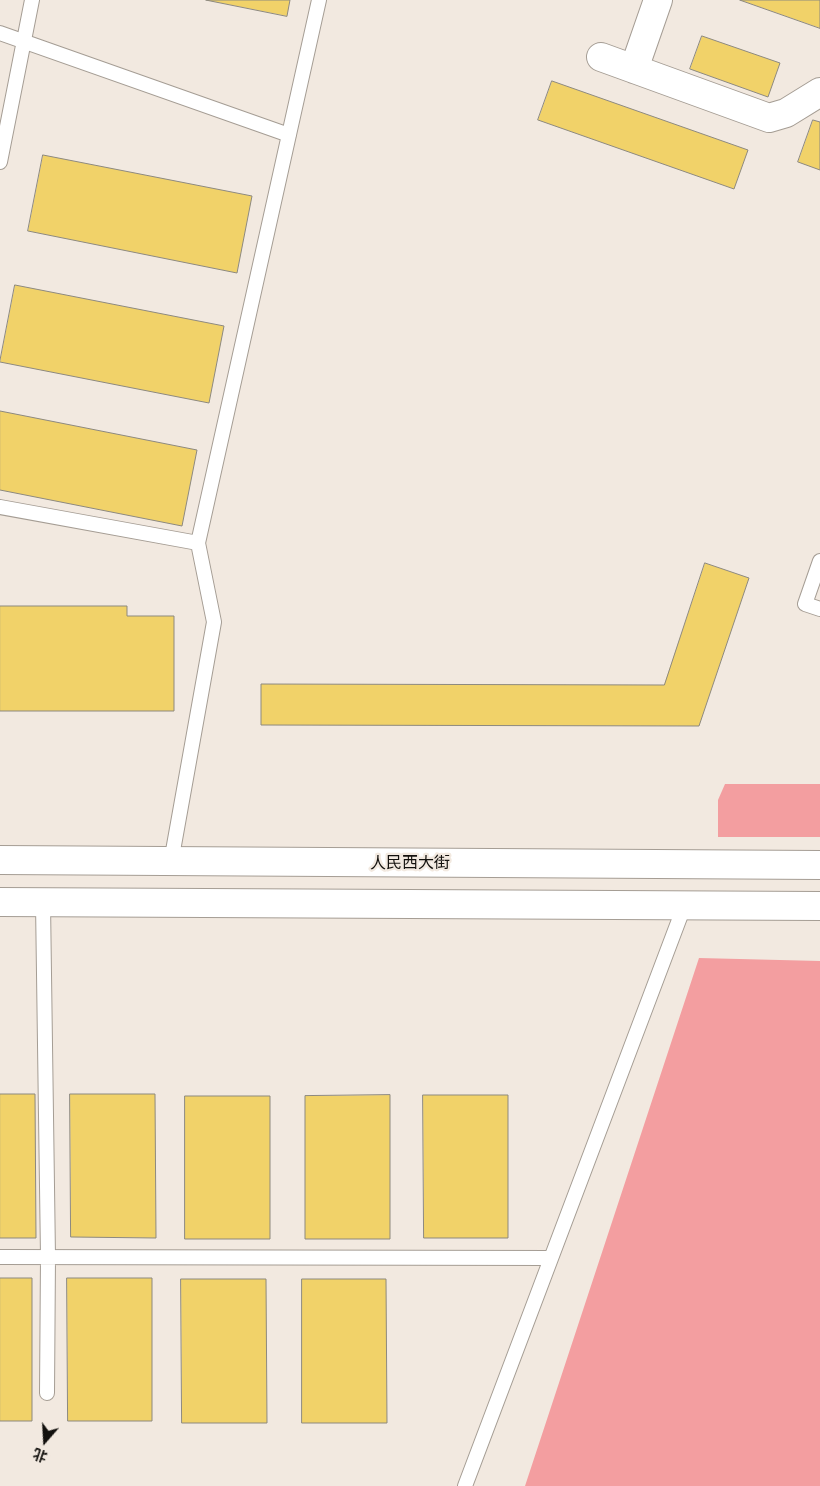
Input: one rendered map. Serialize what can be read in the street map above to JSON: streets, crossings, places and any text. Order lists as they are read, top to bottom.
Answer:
{
  "streets": {
    "main road": ["人民西大街"]
  },
  "north": "bottom"
}
